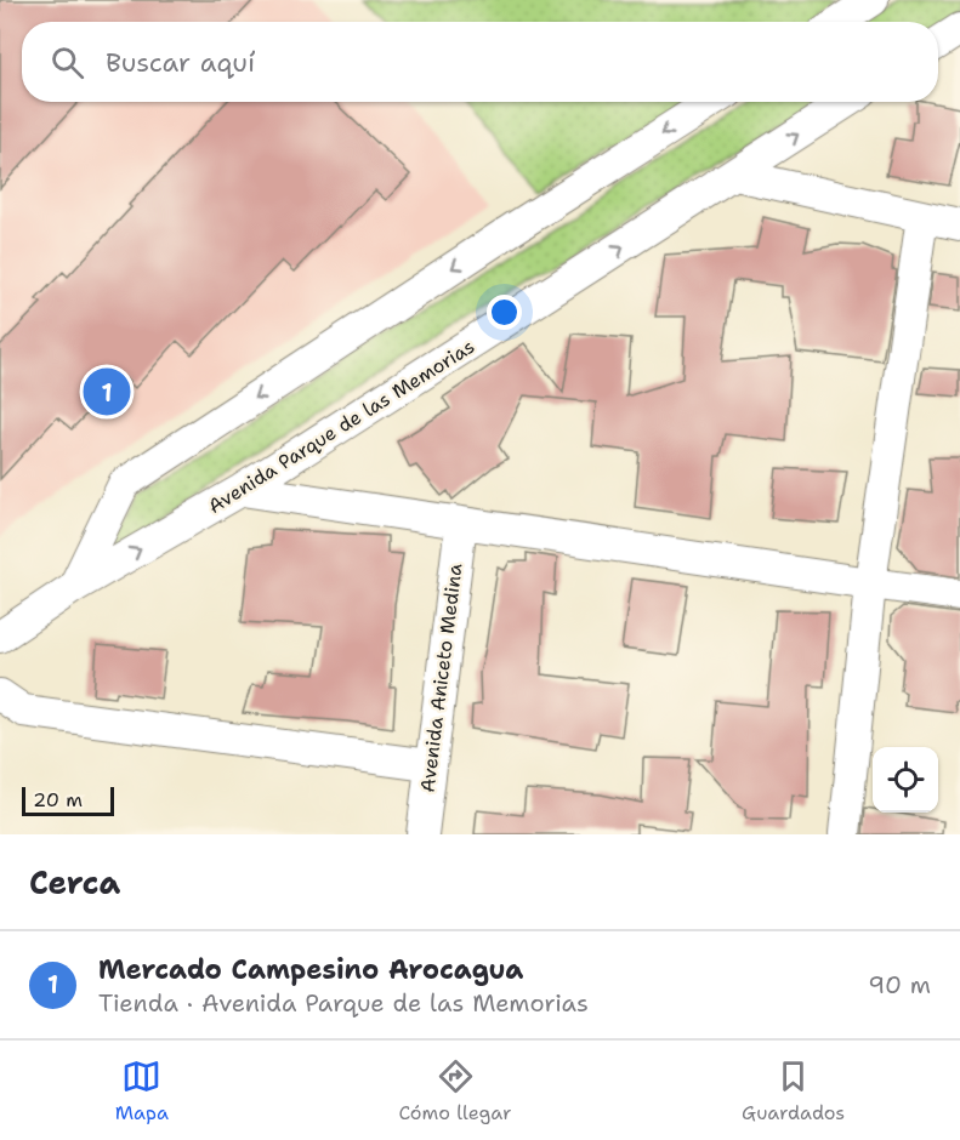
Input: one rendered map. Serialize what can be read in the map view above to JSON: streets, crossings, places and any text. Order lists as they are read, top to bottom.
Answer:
{
  "streets": {
    "street": ["Avenida Parque de las Memorias", "Avenida Aniceto Medina"]
  },
  "scale_bar": "20 m",
  "page": {
    "search": "Buscar aquí",
    "pins": "1",
    "scale": "20 m",
    "heading": "Cerca",
    "list": [
      {
        "mark": "1",
        "name": "Mercado Campesino Arocagua",
        "note": "Tienda · Avenida Parque de las Memorias",
        "value": "90 m"
      }
    ],
    "nav": ["Mapa", "Cómo llegar", "Guardados"]
  }
}
